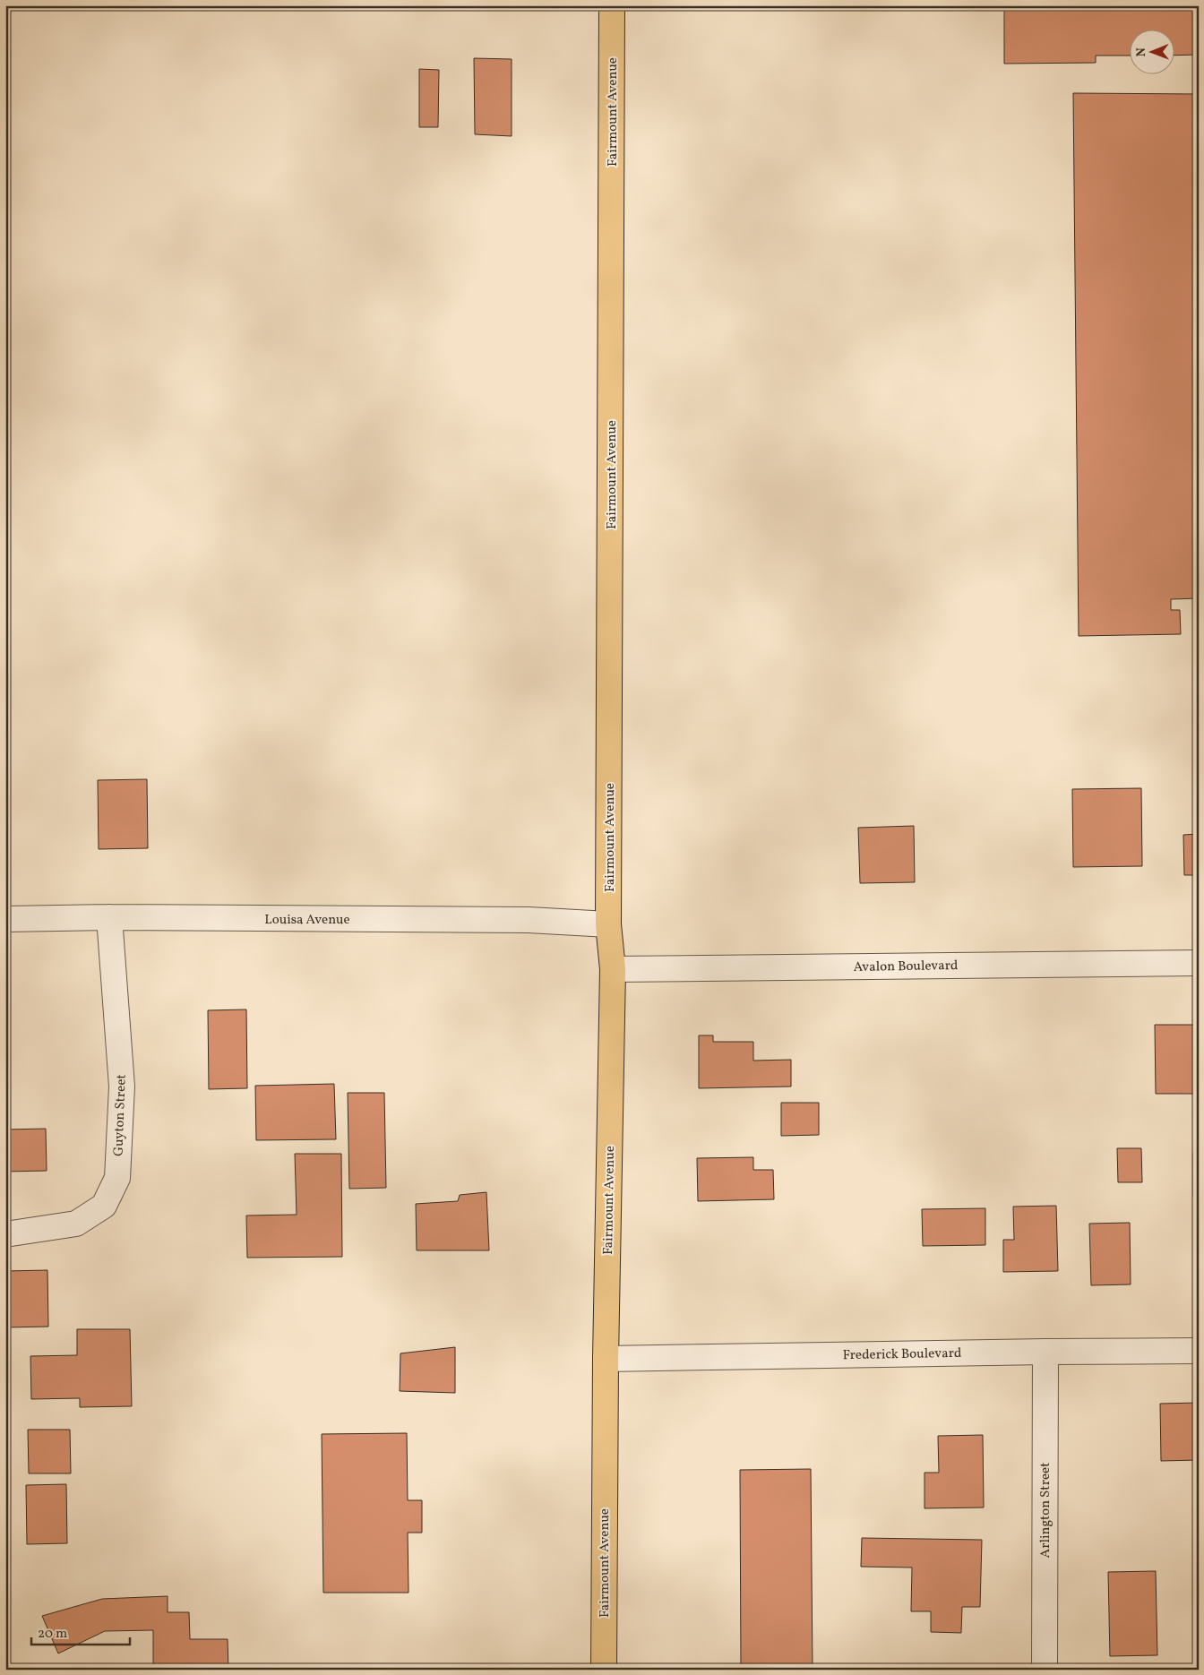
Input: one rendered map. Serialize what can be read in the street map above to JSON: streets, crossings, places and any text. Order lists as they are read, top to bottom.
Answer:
{
  "streets": {
    "main road": ["Fairmount Avenue"],
    "street": [
      "Louisa Avenue",
      "Avalon Boulevard",
      "Guyton Street",
      "Frederick Boulevard",
      "Arlington Street"
    ]
  },
  "crossings": [
    ["Fairmount Avenue", "Louisa Avenue"],
    ["Fairmount Avenue", "Avalon Boulevard"],
    ["Fairmount Avenue", "Frederick Boulevard"],
    ["Louisa Avenue", "Guyton Street"],
    ["Frederick Boulevard", "Arlington Street"]
  ],
  "scale_bar": "20 m",
  "north": "left"
}
